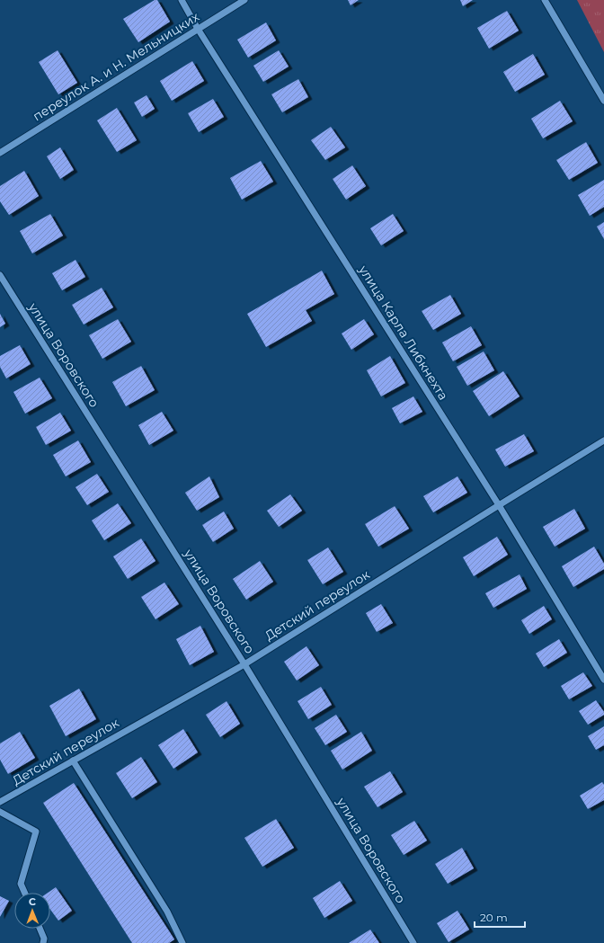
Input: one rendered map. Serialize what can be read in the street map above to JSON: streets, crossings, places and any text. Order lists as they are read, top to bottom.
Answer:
{
  "streets": {
    "street": [
      "переулок А. и Н. Мельницких",
      "улица Карла Либкнехта",
      "улица Воровского",
      "Детский переулок"
    ]
  },
  "crossings": [
    ["переулок А. и Н. Мельницких", "улица Карла Либкнехта"],
    ["улица Карла Либкнехта", "Детский переулок"],
    ["улица Воровского", "Детский переулок"]
  ],
  "scale_bar": "20 m",
  "north": "top"
}
